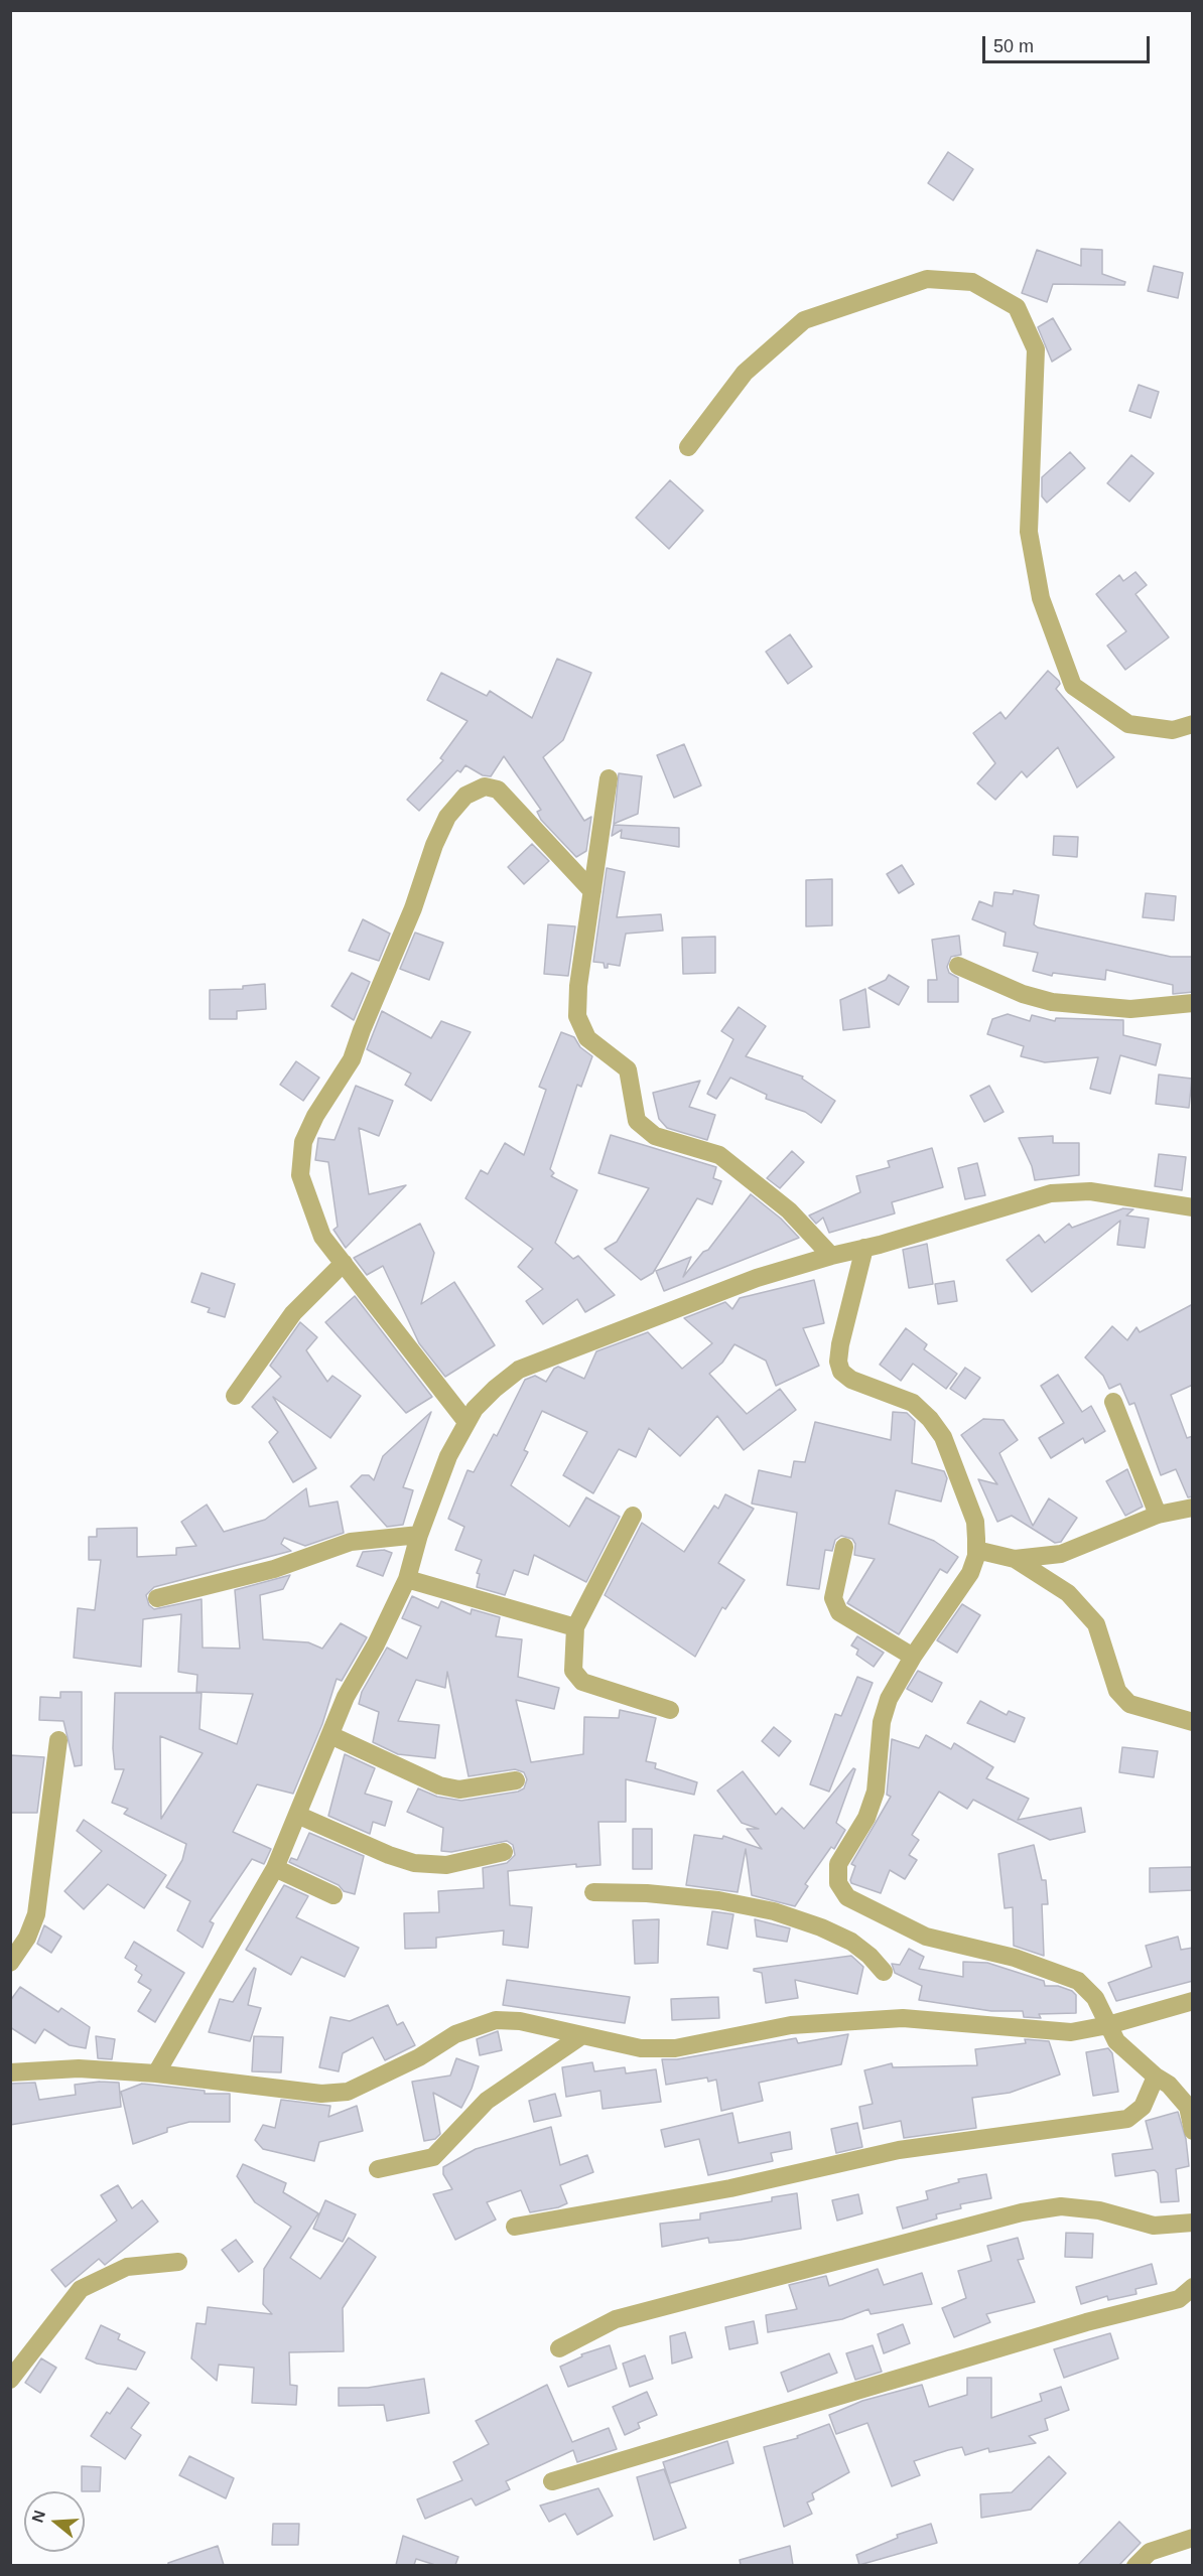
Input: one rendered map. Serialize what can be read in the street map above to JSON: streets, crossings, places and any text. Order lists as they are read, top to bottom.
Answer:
{
  "scale_bar": "50 m",
  "north": "left"
}
